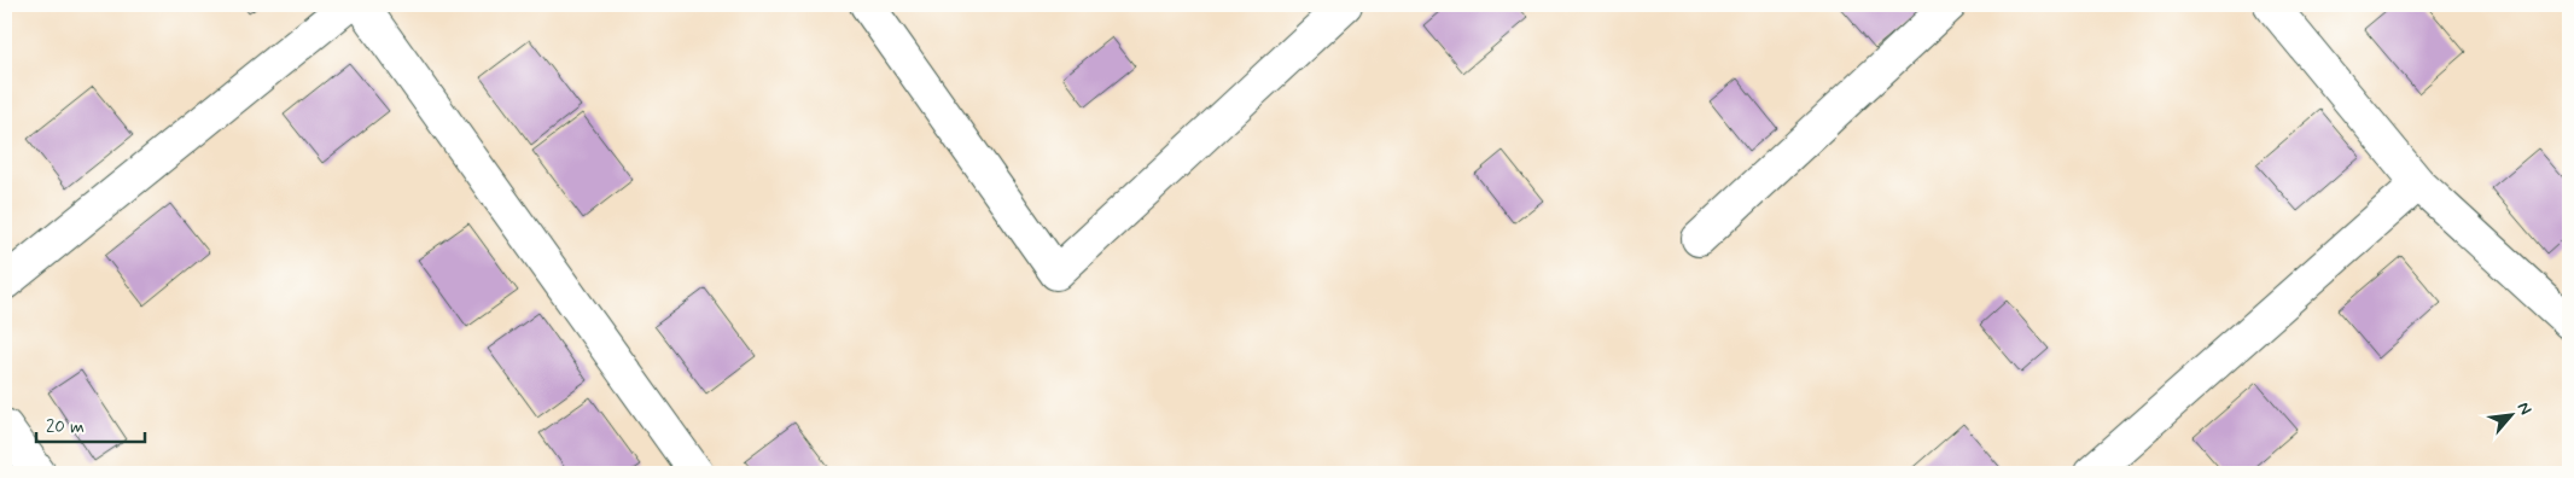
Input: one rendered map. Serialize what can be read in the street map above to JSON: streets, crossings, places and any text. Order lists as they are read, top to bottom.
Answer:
{
  "scale_bar": "20 m",
  "north": "top right"
}
